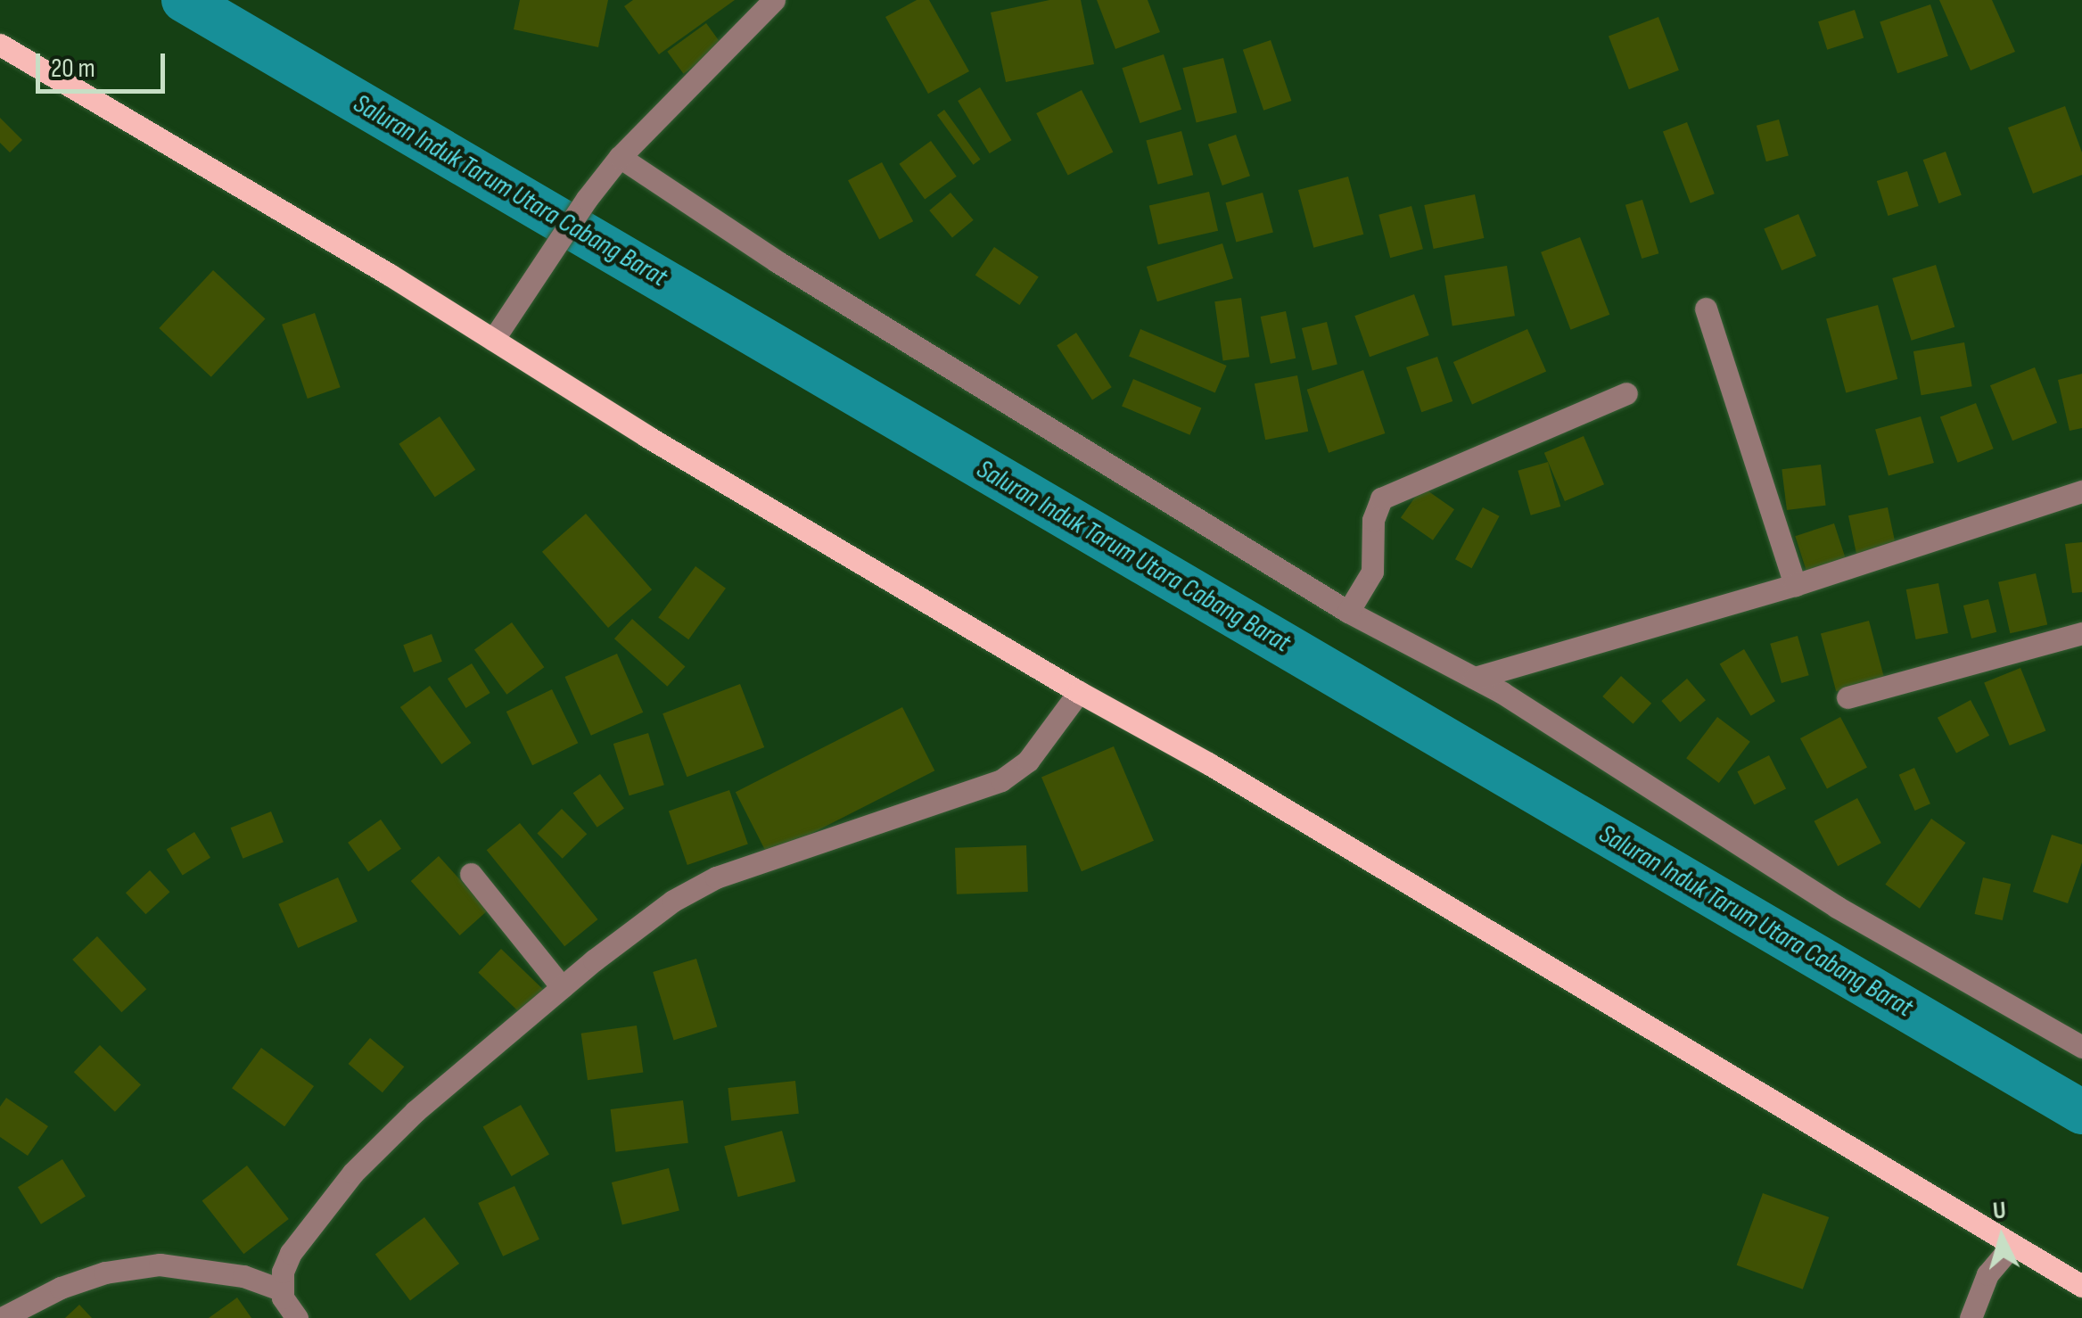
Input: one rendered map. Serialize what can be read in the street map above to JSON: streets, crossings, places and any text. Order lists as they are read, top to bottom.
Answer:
{
  "water": ["Saluran Induk Tarum Utara Cabang Barat"],
  "scale_bar": "20 m",
  "north": "top"
}
